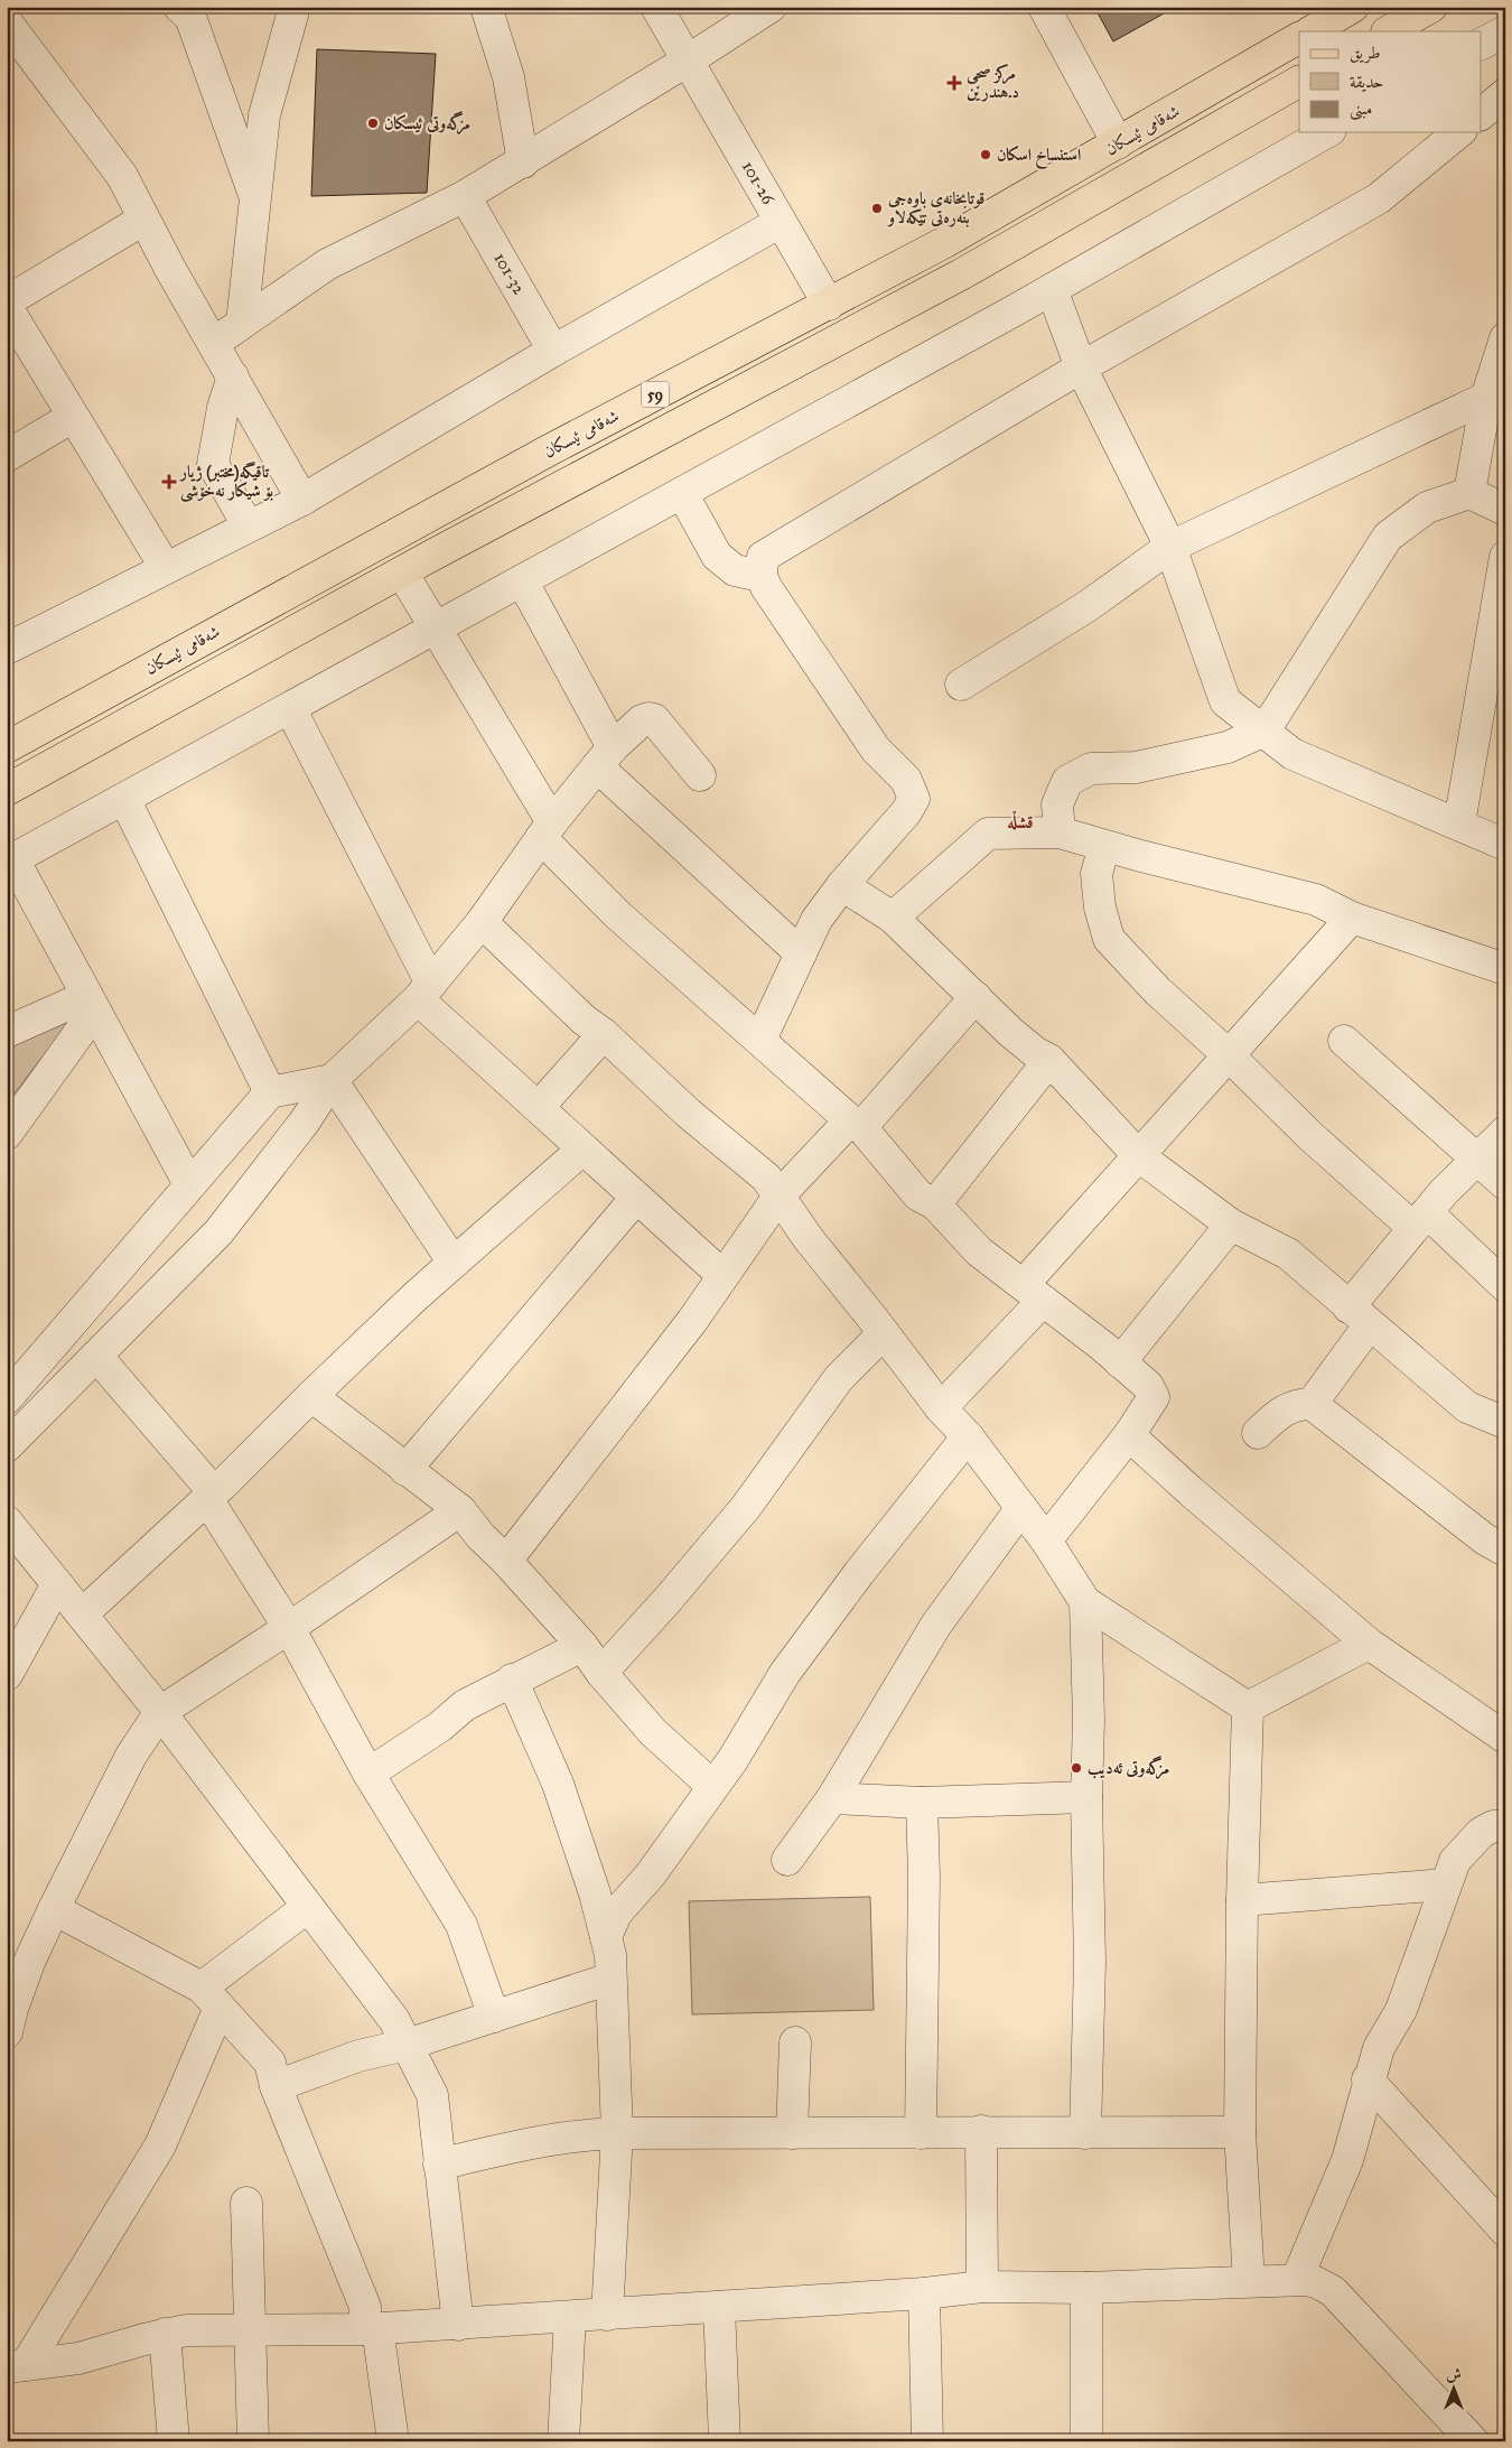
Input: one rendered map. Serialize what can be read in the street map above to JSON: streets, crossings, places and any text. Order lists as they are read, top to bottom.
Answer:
{
  "streets": {
    "main road": ["شەقامی ئیسکان", "59"],
    "street": ["101-26", "101-32"]
  },
  "crossings": [
    ["شەقامی ئیسکان", "101-26"]
  ],
  "districts": ["قشڵه‌"],
  "places": {
    "health": ["مرکز صحی د.هندرێن", "تاقیگە(مختبر) ژیار بۆ شیکار نەخۆشی"],
    "other": [
      "مزگەوتی ئیسکان",
      "استنساخ اسکان",
      "قوتابخانه‌ی باوه‌جی بنه‌ره‌تی تێكه‌لاو",
      "مزگەوتی ئەدیب"
    ]
  },
  "legend": ["طريق", "حديقة", "مبنى"],
  "north": "top"
}
